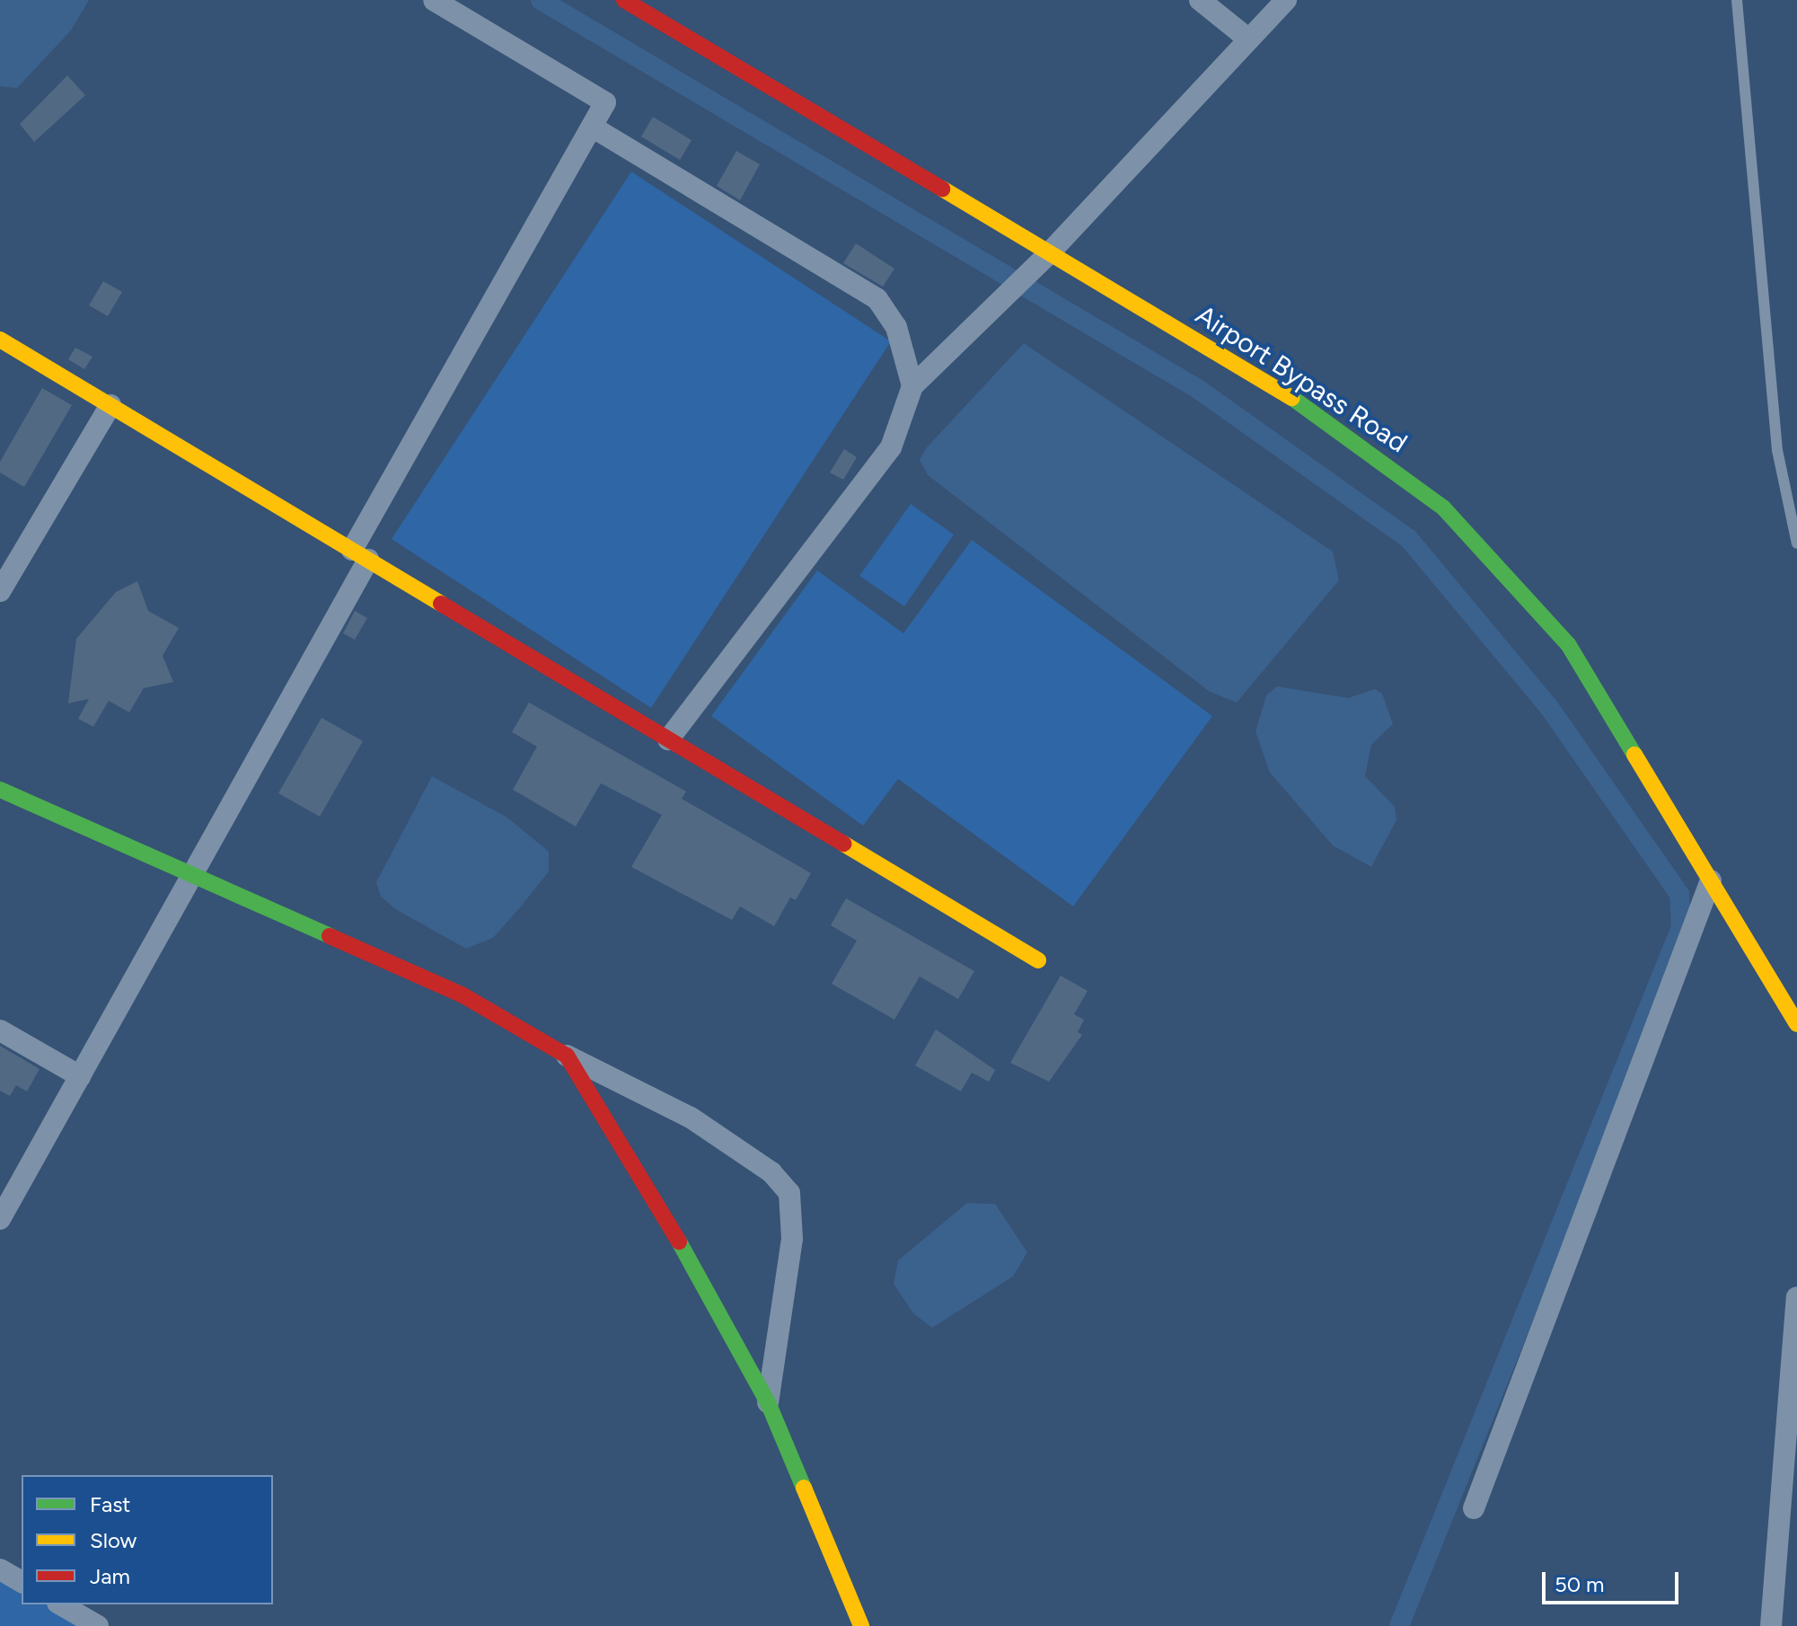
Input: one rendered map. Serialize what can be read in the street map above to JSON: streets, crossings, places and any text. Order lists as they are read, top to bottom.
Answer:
{
  "streets": {
    "street": ["Airport Bypass Road"]
  },
  "legend": ["Fast", "Slow", "Jam"],
  "scale_bar": "50 m"
}
